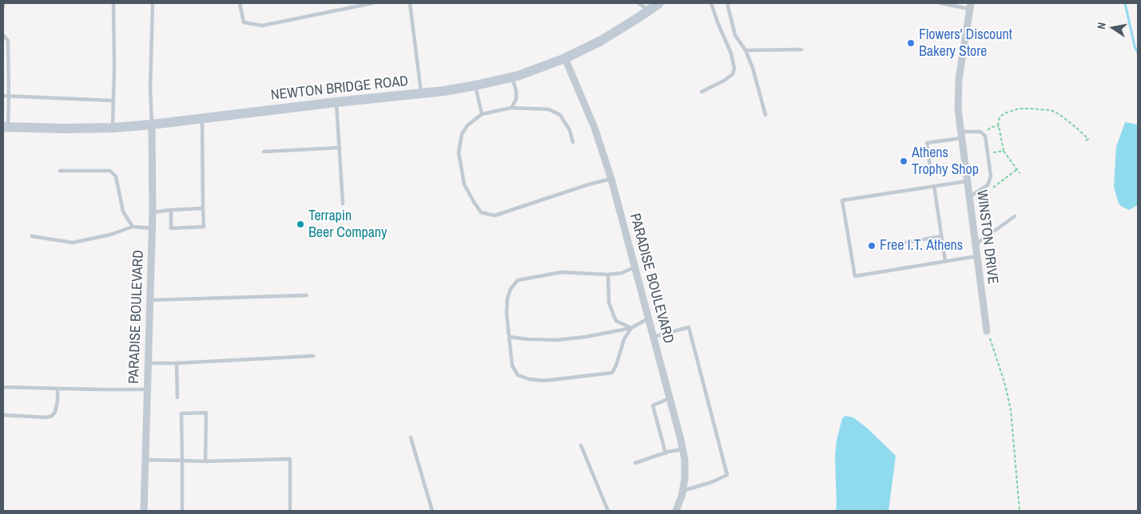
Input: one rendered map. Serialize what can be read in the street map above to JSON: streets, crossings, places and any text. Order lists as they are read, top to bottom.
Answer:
{
  "streets": {
    "main road": ["NEWTON BRIDGE ROAD"],
    "street": ["WINSTON DRIVE", "PARADISE BOULEVARD"]
  },
  "crossings": [
    ["NEWTON BRIDGE ROAD", "PARADISE BOULEVARD"]
  ],
  "places": [
    "Flowers' Discount Bakery Store",
    "Athens Trophy Shop",
    "Terrapin Beer Company",
    "Free I.T. Athens"
  ],
  "north": "left"
}
